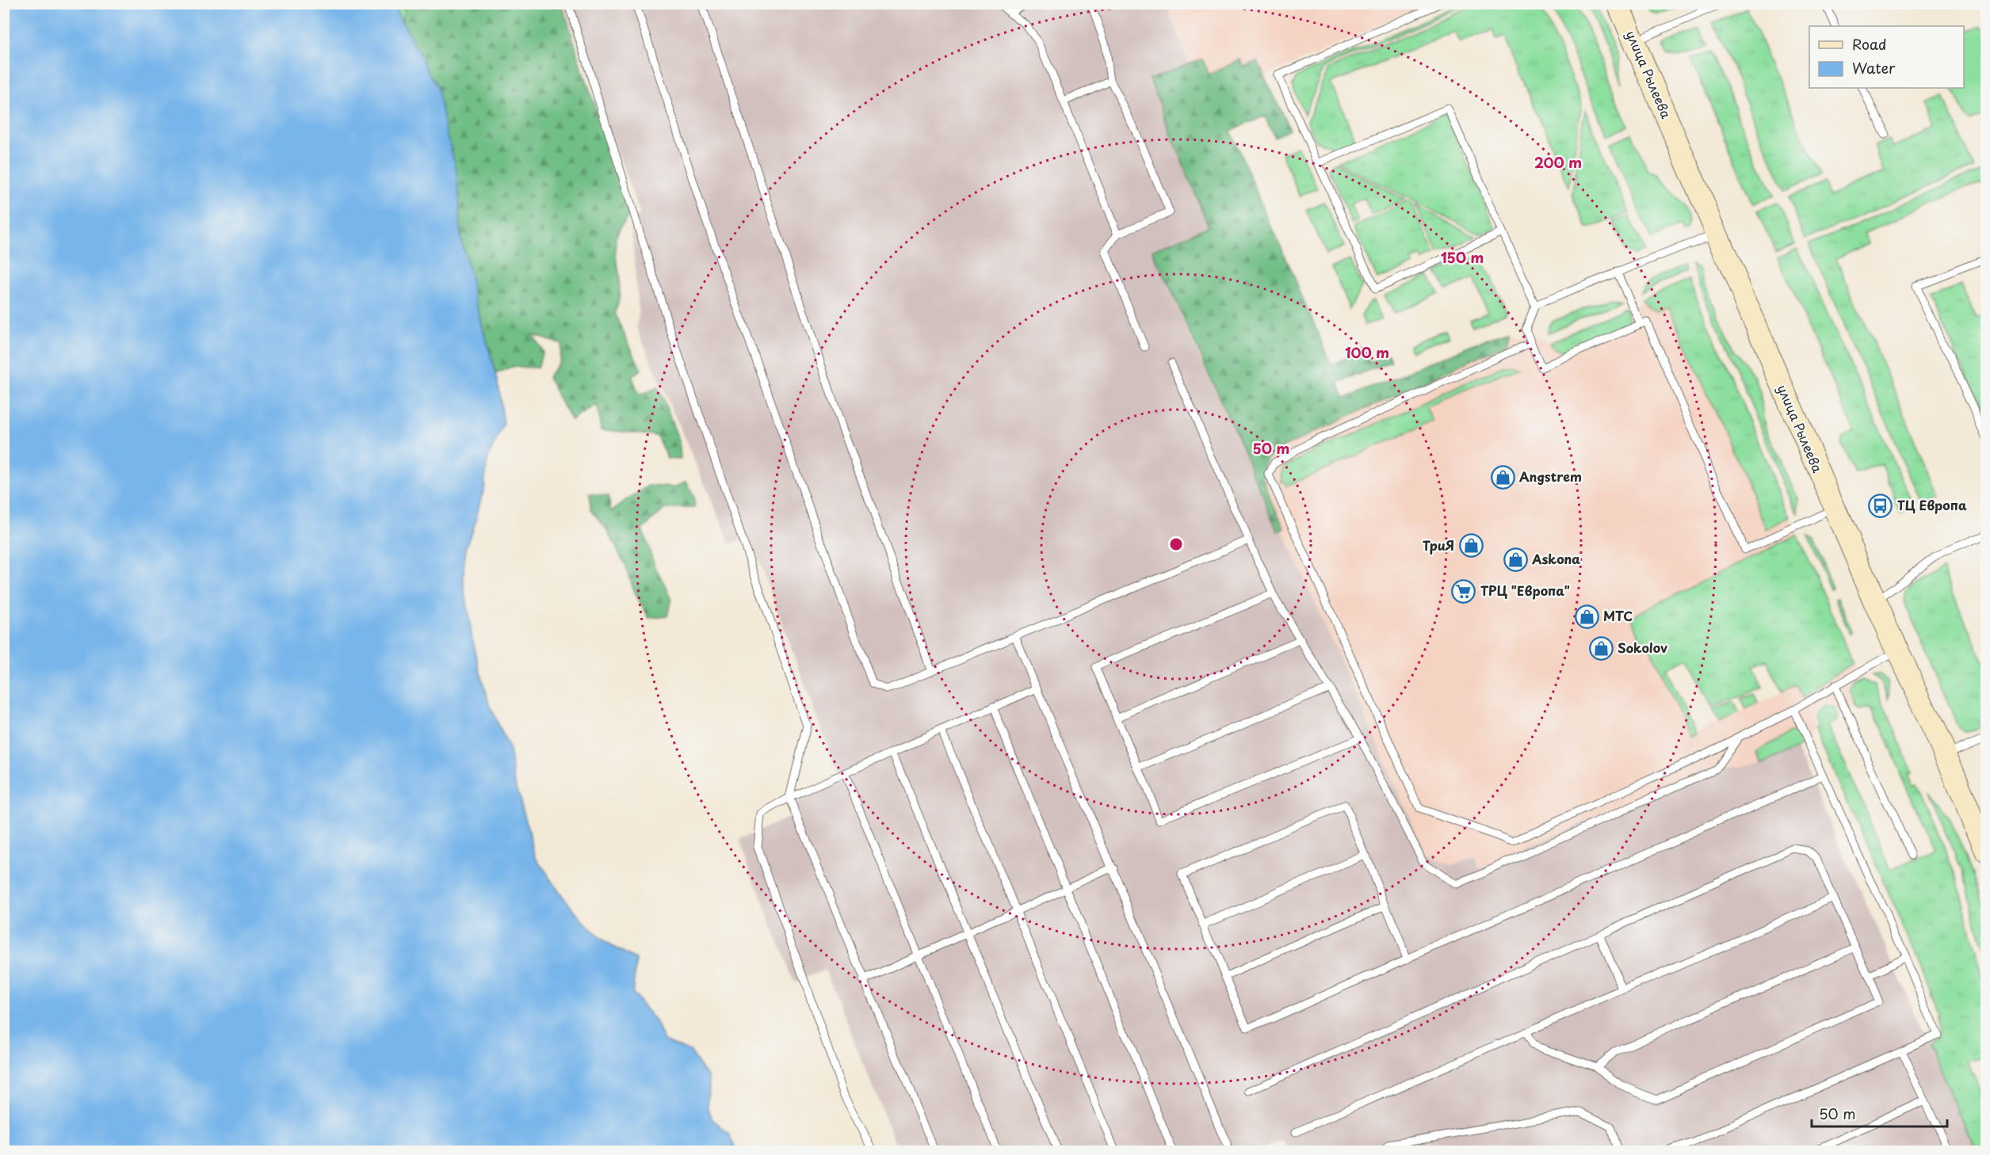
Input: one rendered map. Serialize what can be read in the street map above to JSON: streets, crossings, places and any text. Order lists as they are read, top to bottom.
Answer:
{
  "streets": {
    "main road": ["улица Рылеева"]
  },
  "places": {
    "shop": [
      "Angstrem",
      "ТриЯ",
      "Askona",
      "МТС",
      "Sokolov"
    ],
    "bus stop": ["ТЦ Европа"],
    "supermarket": ["ТРЦ \"Европа\""]
  },
  "legend": ["Road", "Water"],
  "scale_bar": "50 m",
  "rings": [
    "200 m",
    "150 m",
    "100 m",
    "50 m"
  ]
}
